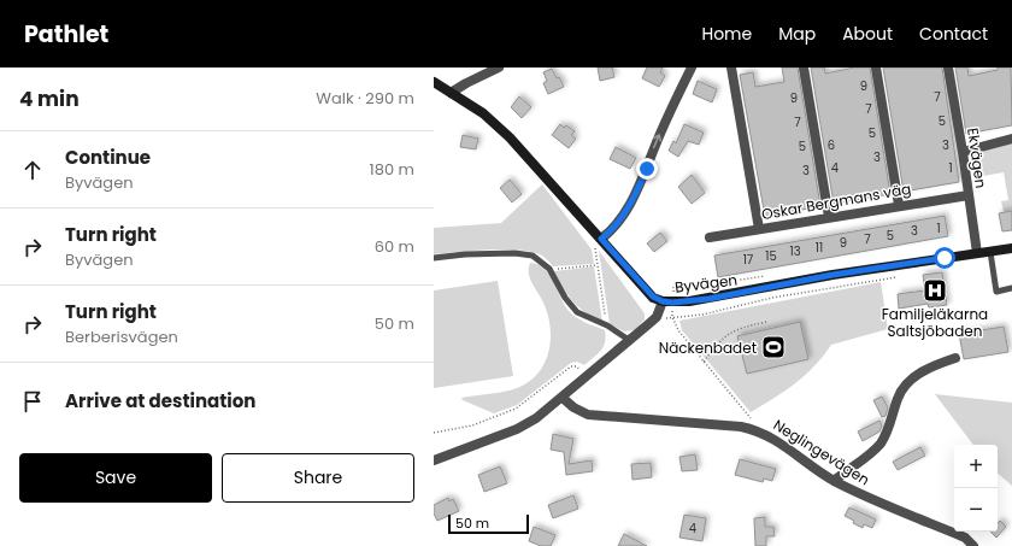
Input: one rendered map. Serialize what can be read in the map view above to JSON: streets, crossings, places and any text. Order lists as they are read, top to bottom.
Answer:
{
  "streets": {
    "street": [
      "Ekvägen",
      "Oskar Bergmans väg",
      "Byvägen",
      "Neglingevägen"
    ]
  },
  "crossings": [
    ["Ekvägen", "Oskar Bergmans väg"],
    ["Ekvägen", "Byvägen"]
  ],
  "places": {
    "hospital": ["Familjeläkarna Saltsjöbaden"],
    "sports": ["Näckenbadet"]
  },
  "house_numbers": [
    "9",
    "7",
    "9",
    "7",
    "5",
    "7",
    "5",
    "6",
    "3",
    "5",
    "3",
    "4",
    "1",
    "3",
    "1",
    "3",
    "5",
    "7",
    "9",
    "11",
    "13",
    "15",
    "17",
    "4"
  ],
  "scale_bar": "50 m",
  "page": {
    "header": "Pathlet",
    "nav": [
      "Home",
      "Map",
      "About",
      "Contact"
    ],
    "heading": ["4 min", "Walk · 290 m"],
    "list": [
      ["Continue", "Byvägen", "180 m"],
      ["Turn right", "Byvägen", "60 m"],
      ["Turn right", "Berberisvägen", "50 m"],
      "Arrive at destination"
    ],
    "buttons": ["Save", "Share"],
    "map_buttons": ["+", "−"],
    "scale": "50 m"
  }
}
